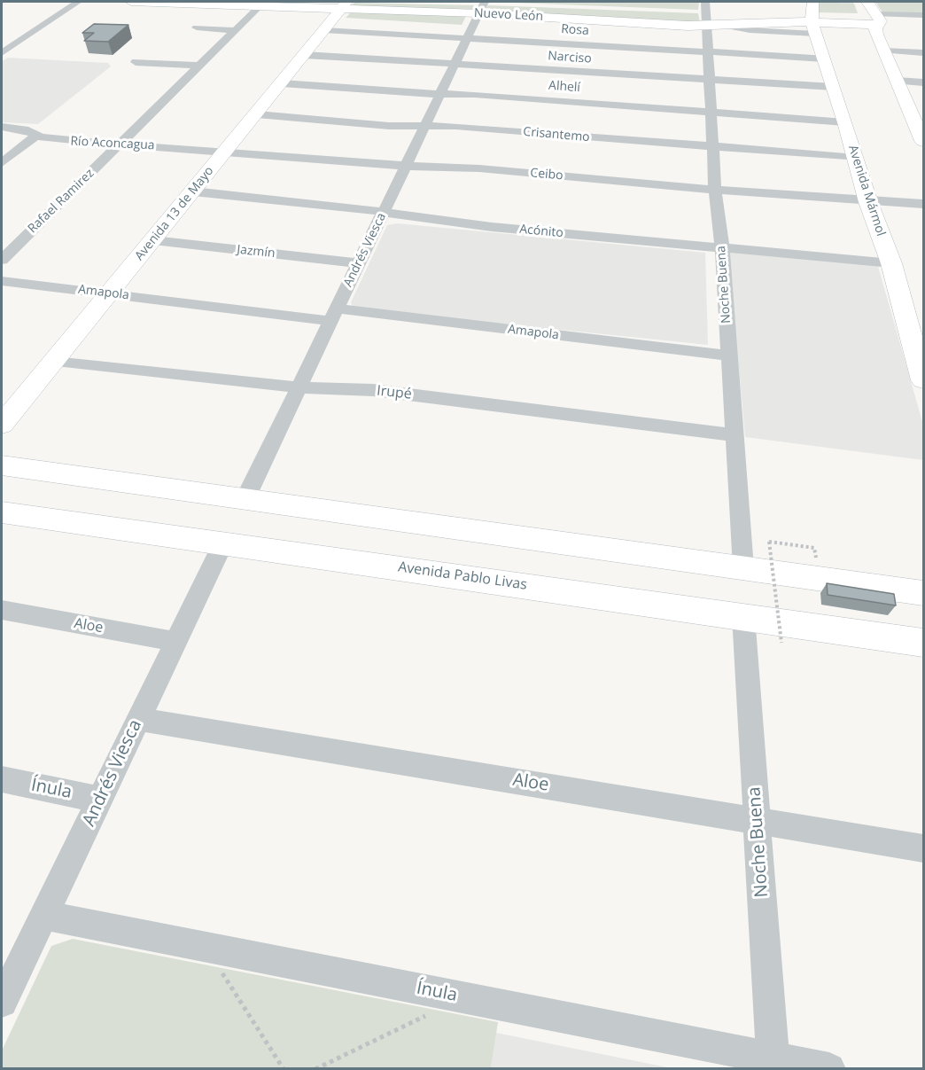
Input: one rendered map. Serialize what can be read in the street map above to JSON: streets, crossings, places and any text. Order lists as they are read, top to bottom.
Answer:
{
  "streets": {
    "street": [
      "Nuevo León",
      "Rosa",
      "Narciso",
      "Alhelí",
      "Crisantemo",
      "Río Aconcagua",
      "Ceibo",
      "Avenida Mármol",
      "Rafael Ramirez",
      "Avenida 13 de Mayo",
      "Acónito",
      "Andrés Viesca",
      "Jazmín",
      "Noche Buena",
      "Amapola",
      "Irupé",
      "Avenida Pablo Livas",
      "Aloe",
      "Ínula"
    ]
  },
  "crossings": [
    ["Nuevo León", "Avenida Mármol"],
    ["Nuevo León", "Rafael Ramirez"],
    ["Nuevo León", "Avenida 13 de Mayo"],
    ["Nuevo León", "Andrés Viesca"],
    ["Nuevo León", "Noche Buena"],
    ["Rosa", "Avenida Mármol"],
    ["Rosa", "Avenida 13 de Mayo"],
    ["Rosa", "Andrés Viesca"],
    ["Rosa", "Noche Buena"],
    ["Narciso", "Avenida Mármol"],
    ["Narciso", "Avenida 13 de Mayo"],
    ["Narciso", "Andrés Viesca"],
    ["Narciso", "Noche Buena"],
    ["Alhelí", "Avenida Mármol"],
    ["Alhelí", "Avenida 13 de Mayo"],
    ["Alhelí", "Andrés Viesca"],
    ["Alhelí", "Noche Buena"],
    ["Crisantemo", "Avenida Mármol"],
    ["Crisantemo", "Avenida 13 de Mayo"],
    ["Crisantemo", "Andrés Viesca"],
    ["Crisantemo", "Noche Buena"],
    ["Río Aconcagua", "Ceibo"],
    ["Río Aconcagua", "Rafael Ramirez"],
    ["Río Aconcagua", "Avenida 13 de Mayo"],
    ["Ceibo", "Avenida Mármol"],
    ["Ceibo", "Avenida 13 de Mayo"],
    ["Ceibo", "Andrés Viesca"],
    ["Ceibo", "Noche Buena"],
    ["Avenida Mármol", "Acónito"],
    ["Avenida 13 de Mayo", "Acónito"],
    ["Avenida 13 de Mayo", "Jazmín"],
    ["Avenida 13 de Mayo", "Amapola"],
    ["Avenida 13 de Mayo", "Irupé"],
    ["Acónito", "Andrés Viesca"],
    ["Acónito", "Noche Buena"],
    ["Andrés Viesca", "Jazmín"],
    ["Andrés Viesca", "Amapola"],
    ["Andrés Viesca", "Irupé"],
    ["Andrés Viesca", "Avenida Pablo Livas"],
    ["Andrés Viesca", "Aloe"],
    ["Andrés Viesca", "Ínula"],
    ["Noche Buena", "Amapola"],
    ["Noche Buena", "Irupé"],
    ["Noche Buena", "Avenida Pablo Livas"],
    ["Noche Buena", "Aloe"],
    ["Noche Buena", "Ínula"]
  ]
}
